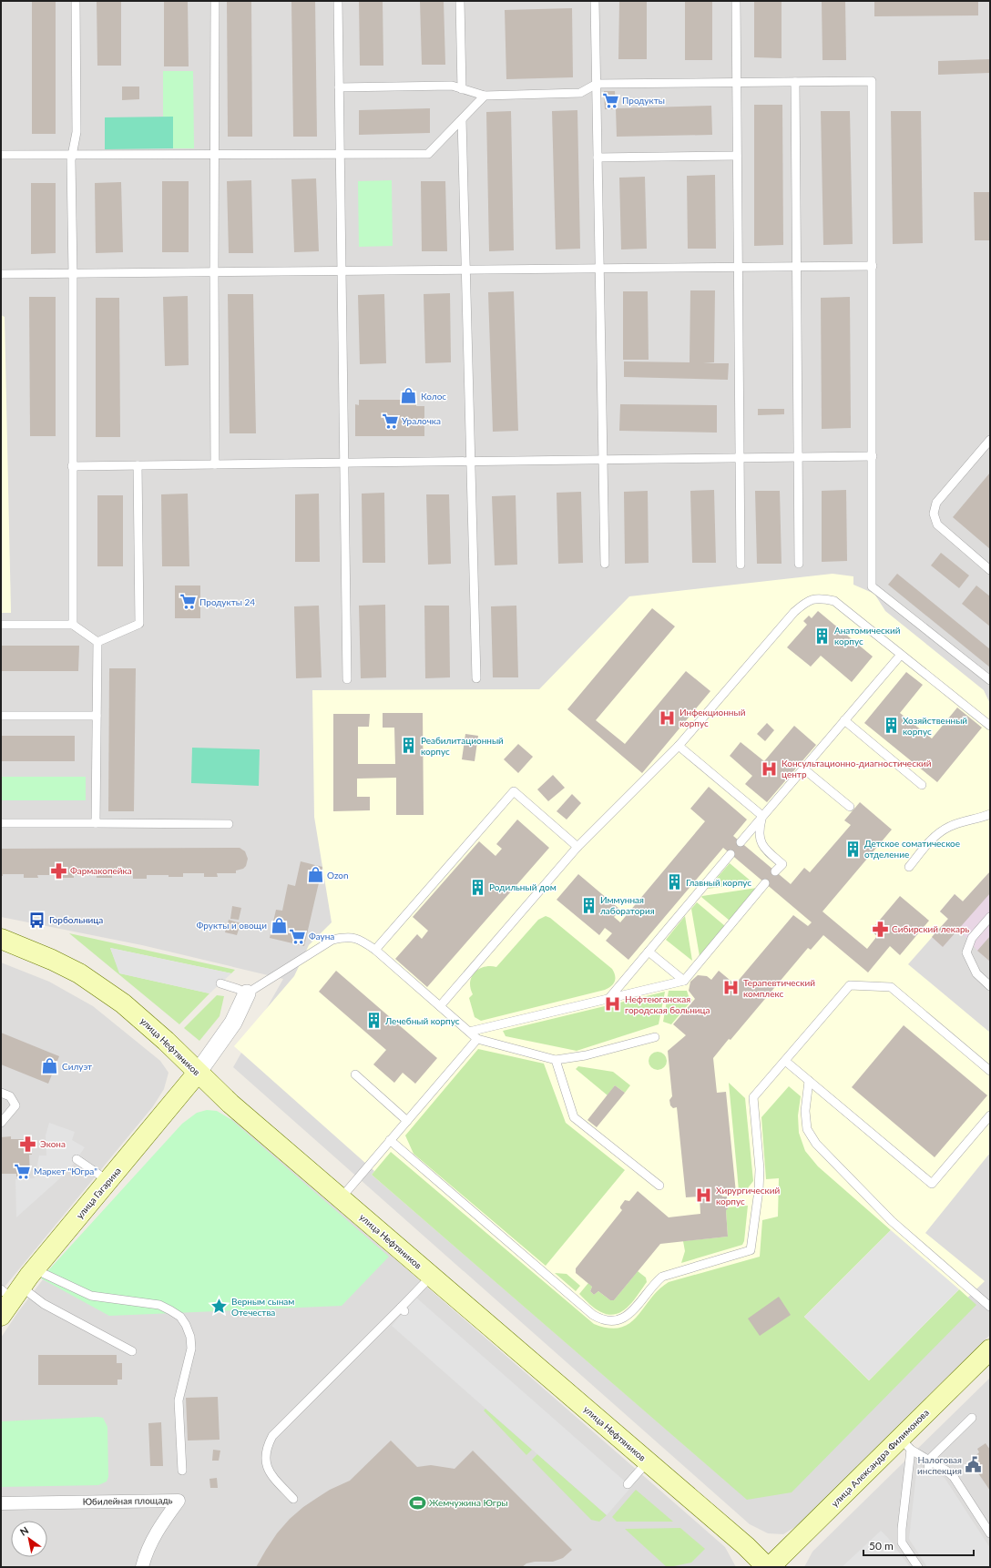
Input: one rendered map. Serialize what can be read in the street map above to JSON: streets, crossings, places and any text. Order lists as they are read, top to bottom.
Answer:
{
  "streets": {
    "main road": ["улица Нефтяников", "улица Гагарина", "улица Александра Филимонова"],
    "street": ["Юбилейная площадь"]
  },
  "crossings": [
    ["улица Нефтяников", "улица Гагарина"],
    ["улица Нефтяников", "улица Александра Филимонова"]
  ],
  "places": {
    "supermarket": [
      "Продукты",
      "Уралочка",
      "Продукты 24",
      "Фауна",
      "Маркет \"Югра\""
    ],
    "shop": [
      "Колос",
      "Ozon",
      "Фрукты и овощи",
      "Силуэт"
    ],
    "building": [
      "Анатомический корпус",
      "Хозяйственный корпус",
      "Реабилитационный корпус",
      "Детское соматическое отделение",
      "Главный корпус",
      "Родильный дом",
      "Иммунная лаборатория",
      "Лечебный корпус"
    ],
    "hospital": [
      "Инфекционный корпус",
      "Консультационно-диагностический центр",
      "Терапевтический комплекс",
      "Нефтеюганская городская больница",
      "Хирургический корпус"
    ],
    "pharmacy": ["Фармакопейка", "Сибирский лекарь", "Экона"],
    "bus stop": ["Горбольница"],
    "place": ["Верным сынам Отечества"],
    "public building": ["Налоговая инспекция"],
    "sports": ["Жемчужина Югры"]
  },
  "scale_bar": "50 m",
  "north": "top left"
}
